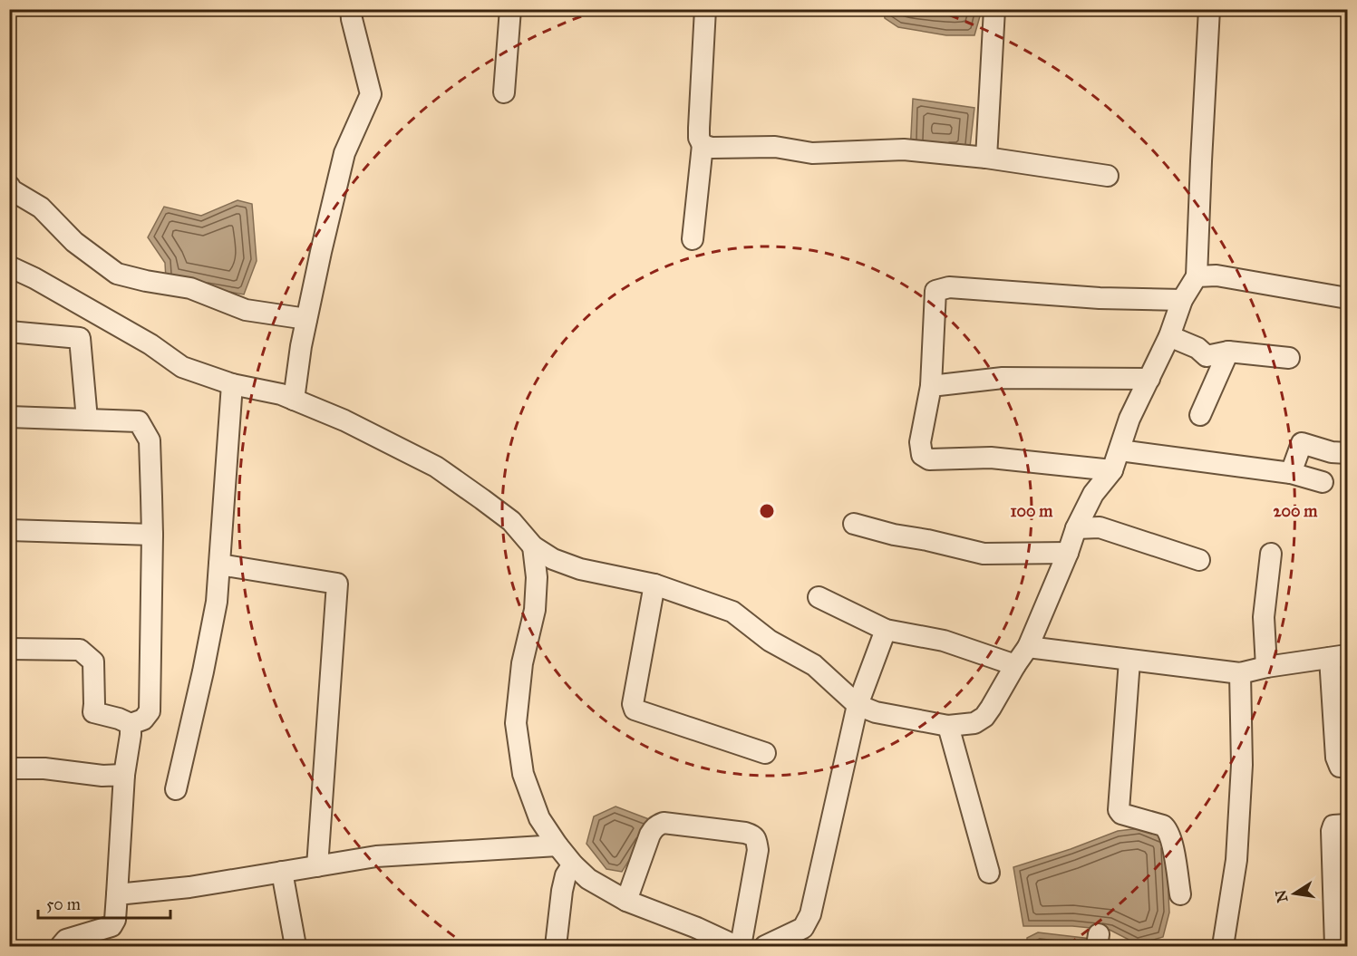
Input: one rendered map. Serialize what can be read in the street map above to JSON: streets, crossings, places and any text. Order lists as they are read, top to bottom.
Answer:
{
  "scale_bar": "50 m",
  "north": "left",
  "rings": ["100 m", "200 m"]
}
